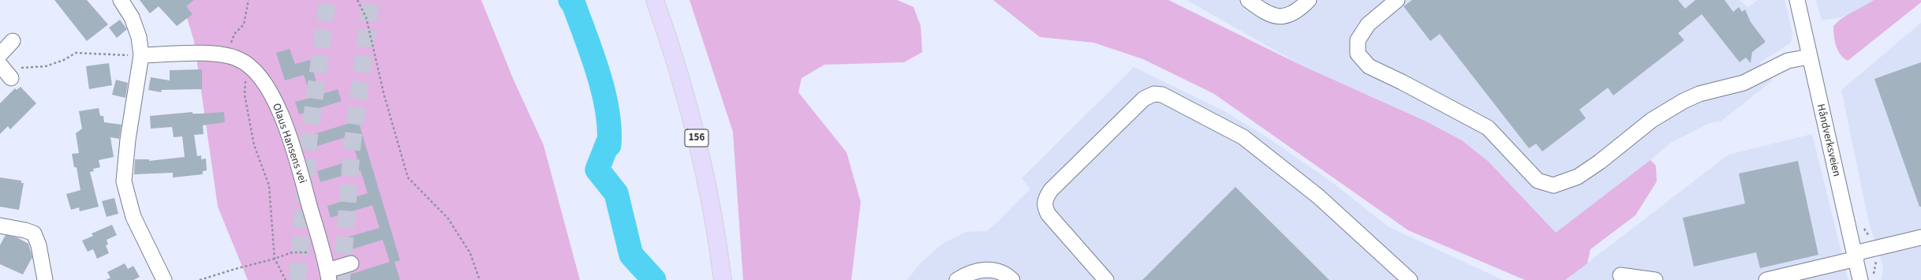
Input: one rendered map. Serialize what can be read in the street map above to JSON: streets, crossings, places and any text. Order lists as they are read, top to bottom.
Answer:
{
  "streets": {
    "main road": ["156"],
    "street": ["Håndverksveien", "Olaus Hansens vei"]
  }
}
